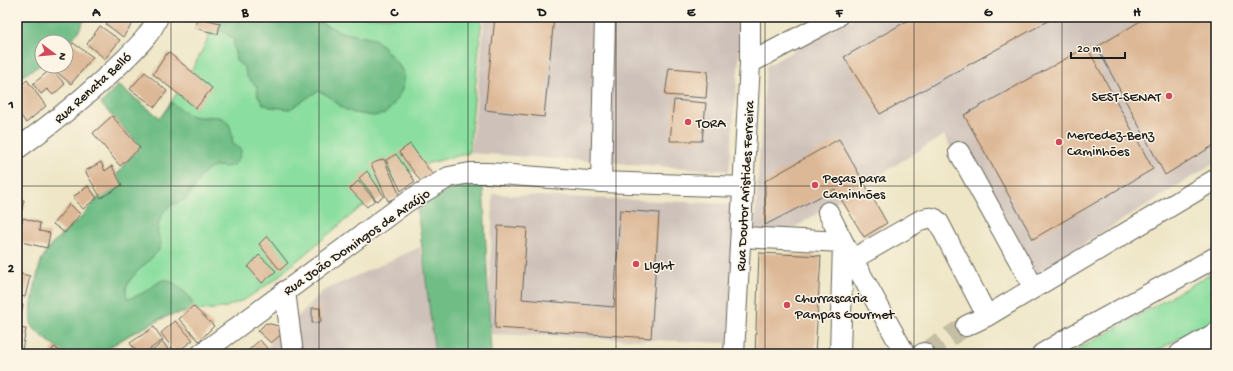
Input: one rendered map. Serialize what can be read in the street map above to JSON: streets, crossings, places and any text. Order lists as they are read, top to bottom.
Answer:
{
  "streets": {
    "street": ["Rua Renata Belló", "Rua Doutor Aristides Ferreira", "Rua João Domingos de Araújo"]
  },
  "crossings": [
    ["Rua Doutor Aristides Ferreira", "Rua João Domingos de Araújo"]
  ],
  "places": [
    "SEST-SENAT",
    "TORA",
    "Mercedez-Benz Caminhões",
    "Peças para Caminhões",
    "LIght",
    "Churrascaria Pampas Gourmet"
  ],
  "scale_bar": "20 m",
  "north": "right",
  "grid": {
    "columns": [
      "A",
      "B",
      "C",
      "D",
      "E",
      "F",
      "G",
      "H"
    ],
    "rows": ["1", "2"]
  }
}
